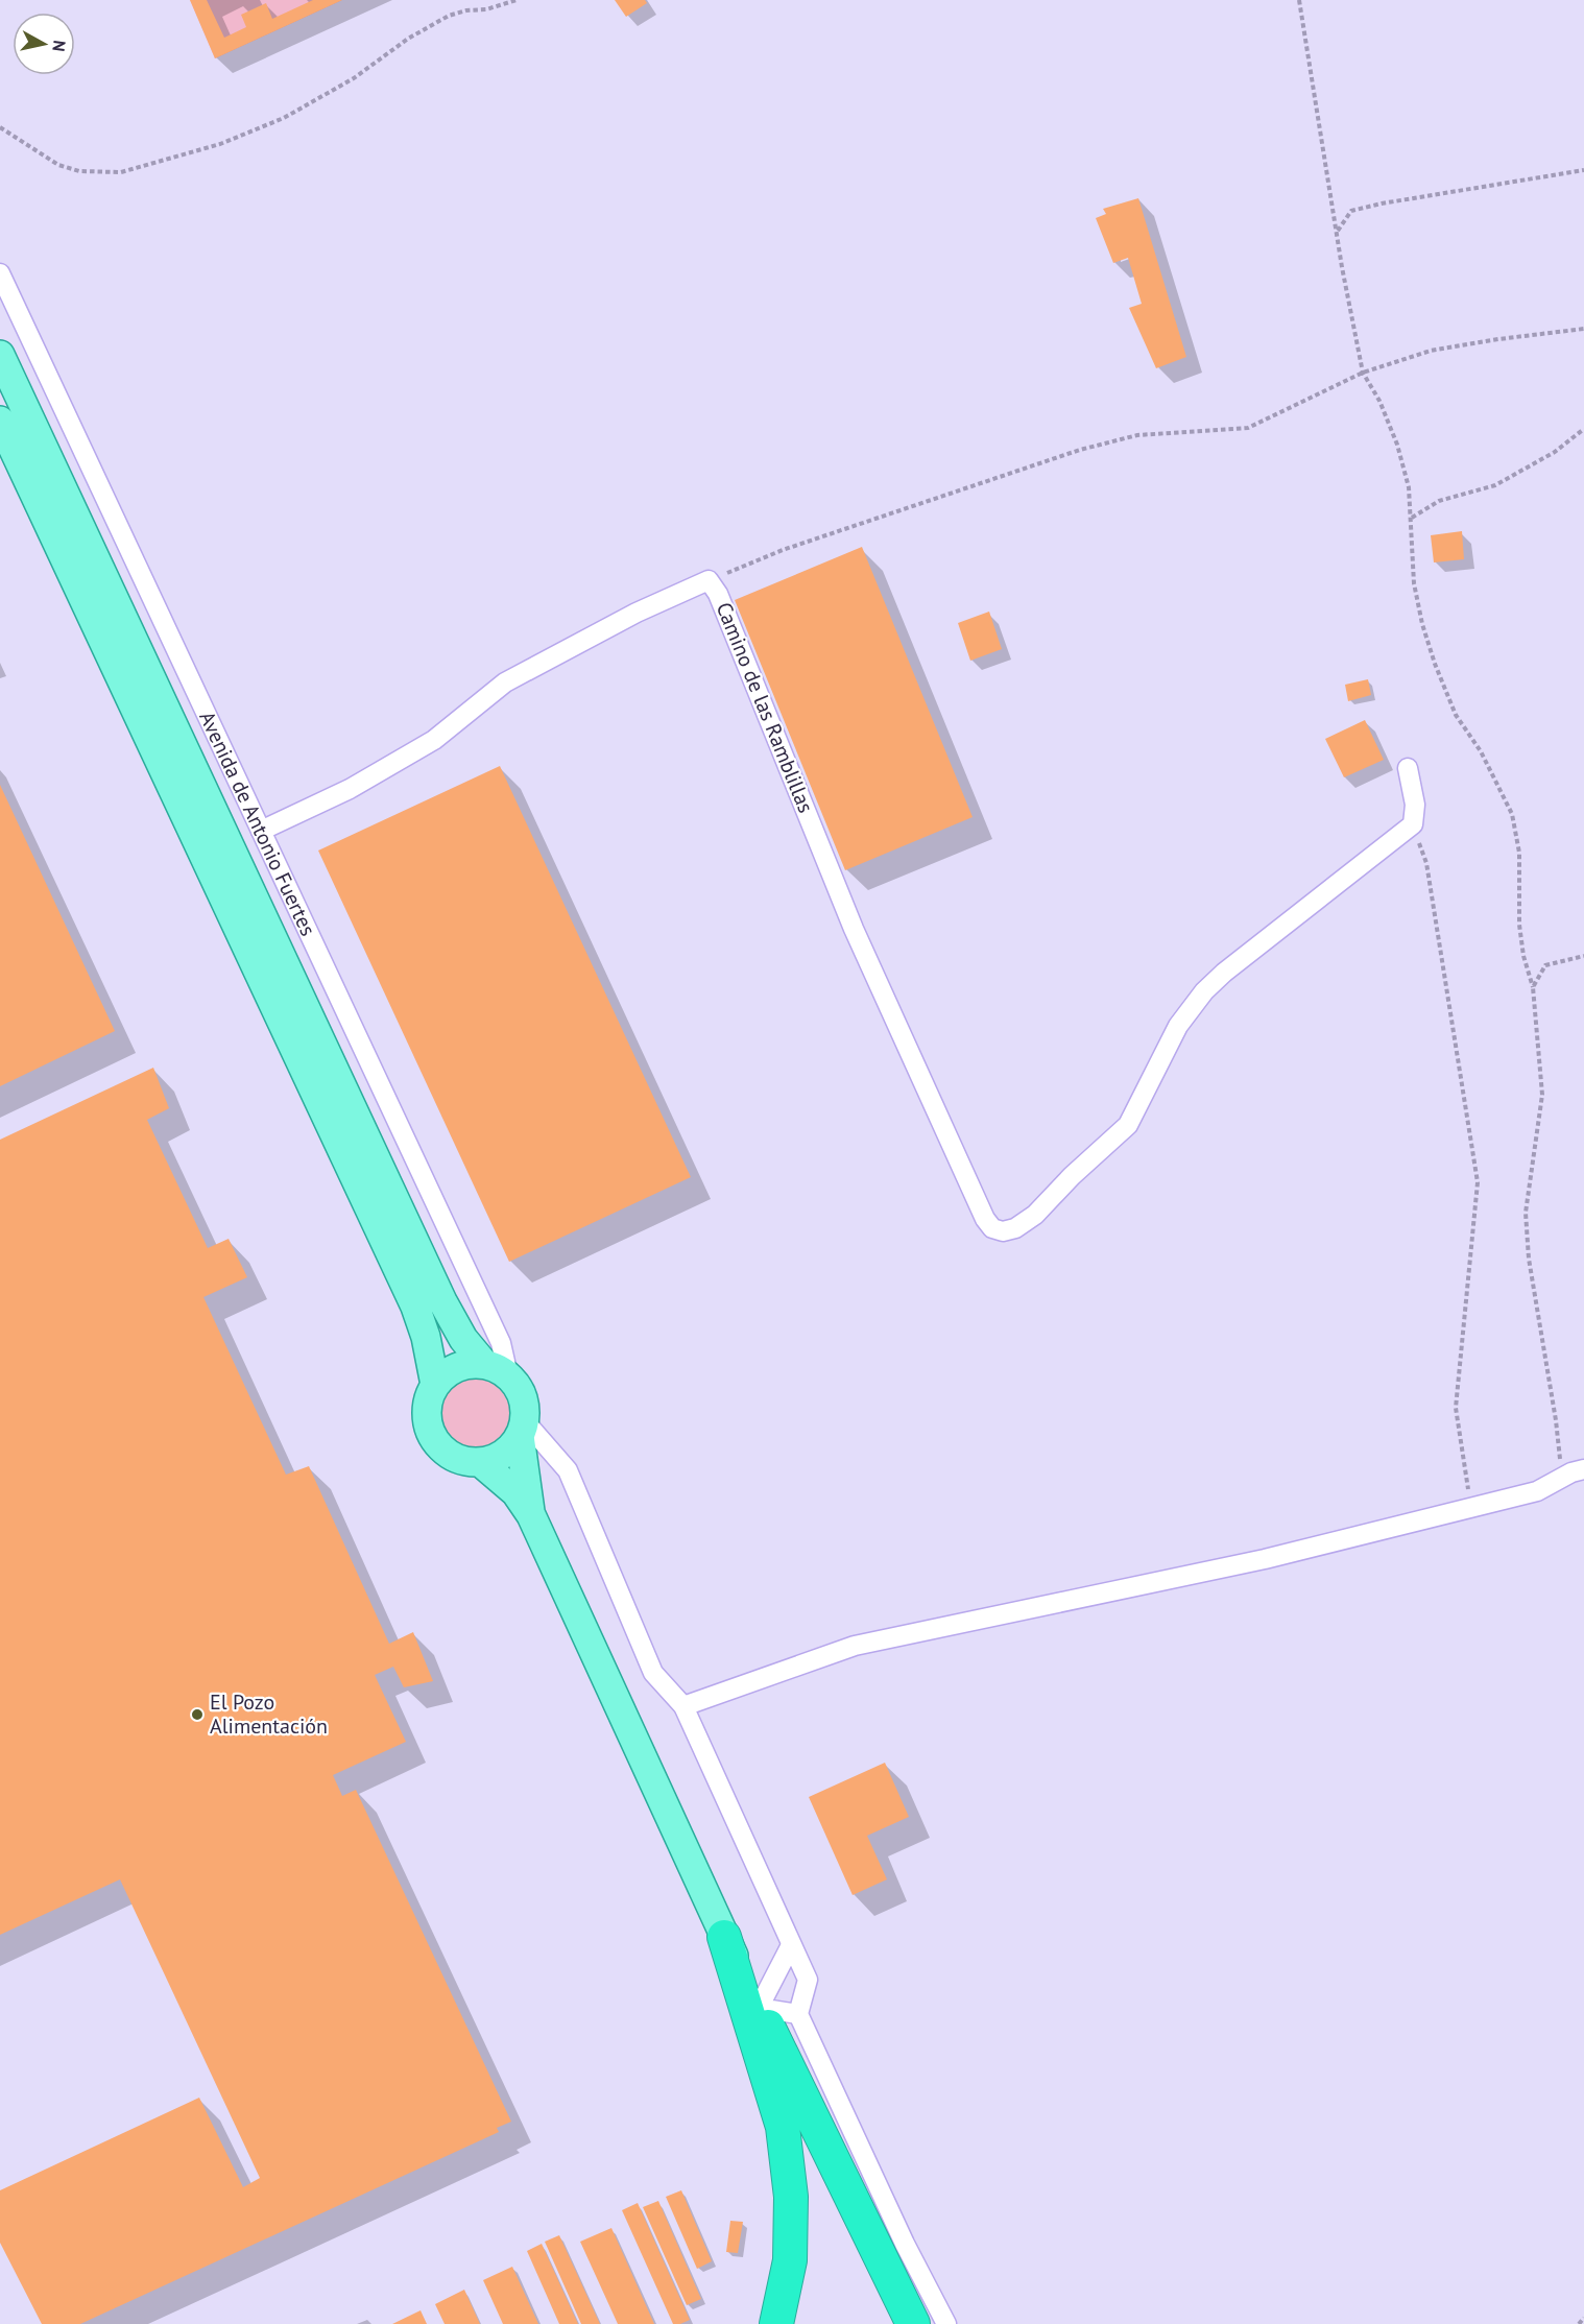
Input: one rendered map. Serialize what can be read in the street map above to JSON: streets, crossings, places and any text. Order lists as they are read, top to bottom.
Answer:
{
  "streets": {
    "main road": ["Avenida de Antonio Fuertes"],
    "street": ["Camino de las Ramblillas"]
  },
  "crossings": [
    ["Camino de las Ramblillas", "Avenida de Antonio Fuertes"]
  ],
  "places": ["El Pozo Alimentación"],
  "north": "right"
}
